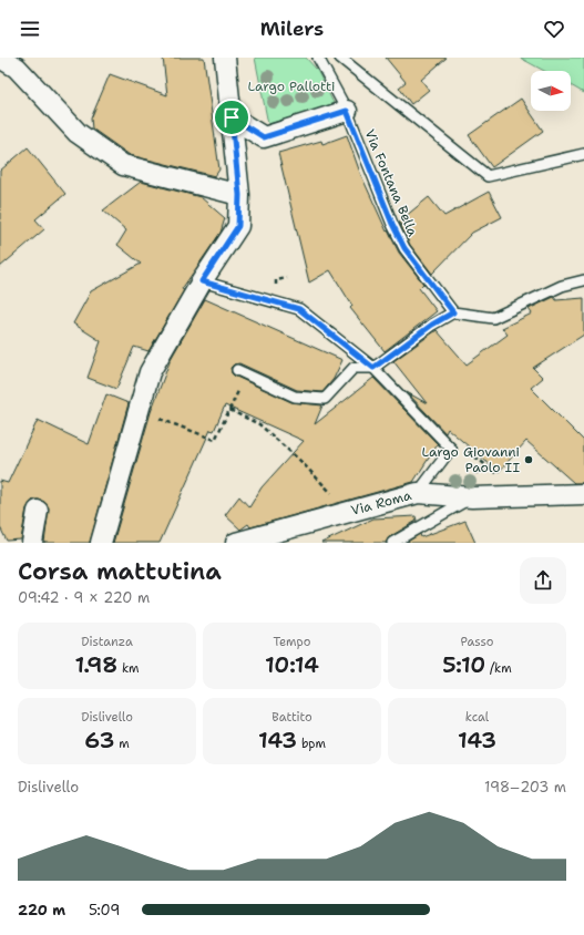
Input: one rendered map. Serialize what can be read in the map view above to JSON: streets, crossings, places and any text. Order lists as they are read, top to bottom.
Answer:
{
  "streets": {
    "street": ["Via Roma"],
    "lane": ["Via Fontana Bella"]
  },
  "parks": ["Largo Pallotti"],
  "places": ["Largo Giovanni Paolo II"],
  "north": "right",
  "page": {
    "header": "Milers",
    "heading": ["Corsa mattutina", "09:42 · 9 × 220 m"],
    "stats": [
      ["Distanza", "1.98 km"],
      ["Tempo", "10:14"],
      ["Passo", "5:10 /km"],
      ["Dislivello", "63 m"],
      ["Battito", "143 bpm"],
      ["kcal", "143"]
    ],
    "chart": ["Dislivello", "198–203 m"],
    "list": [
      {
        "name": "220 m",
        "note": "5:09"
      }
    ]
  }
}
